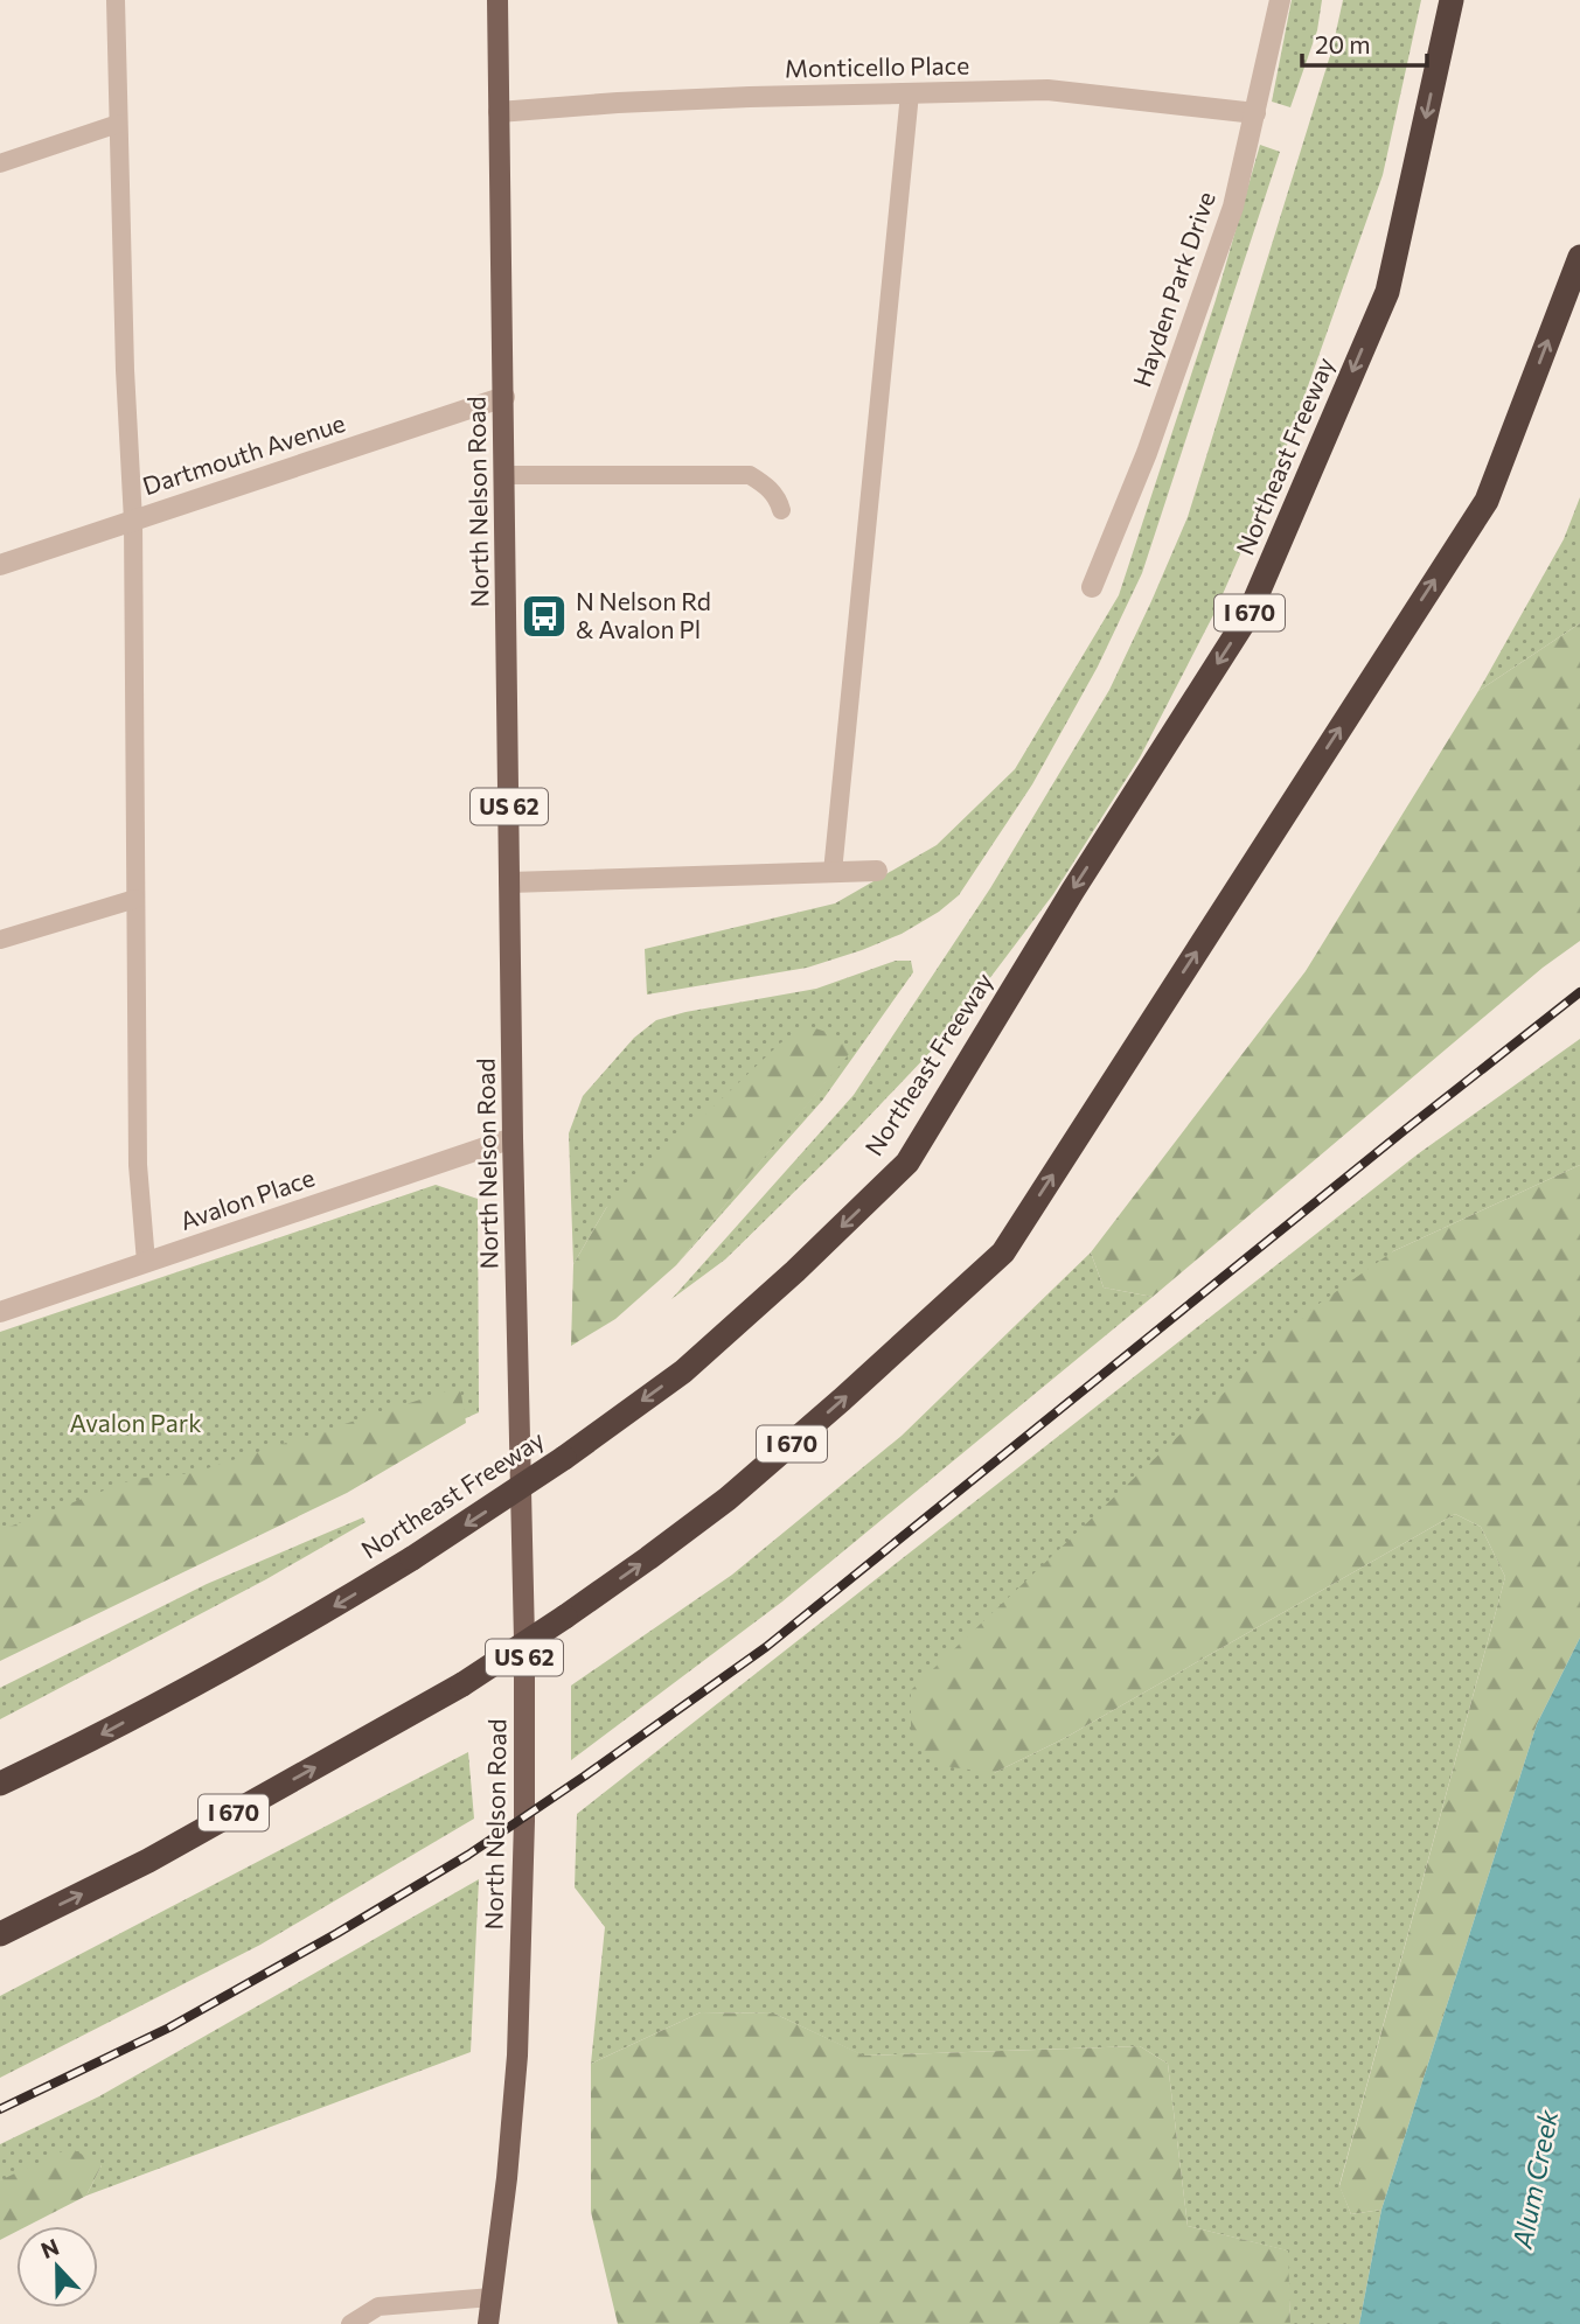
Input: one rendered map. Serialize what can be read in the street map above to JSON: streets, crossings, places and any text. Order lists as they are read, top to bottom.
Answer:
{
  "streets": {
    "highway": ["Northeast Freeway", "I 670"],
    "main road": ["North Nelson Road", "US 62"],
    "street": [
      "Monticello Place",
      "Hayden Park Drive",
      "Dartmouth Avenue",
      "Avalon Place"
    ]
  },
  "crossings": [
    ["Monticello Place", "Hayden Park Drive"],
    ["Monticello Place", "North Nelson Road"],
    ["Dartmouth Avenue", "North Nelson Road"],
    ["North Nelson Road", "Avalon Place"]
  ],
  "water": ["Alum Creek"],
  "parks": ["Avalon Park"],
  "places": {
    "bus stop": ["N Nelson Rd & Avalon Pl"]
  },
  "scale_bar": "20 m",
  "north": "top"
}
